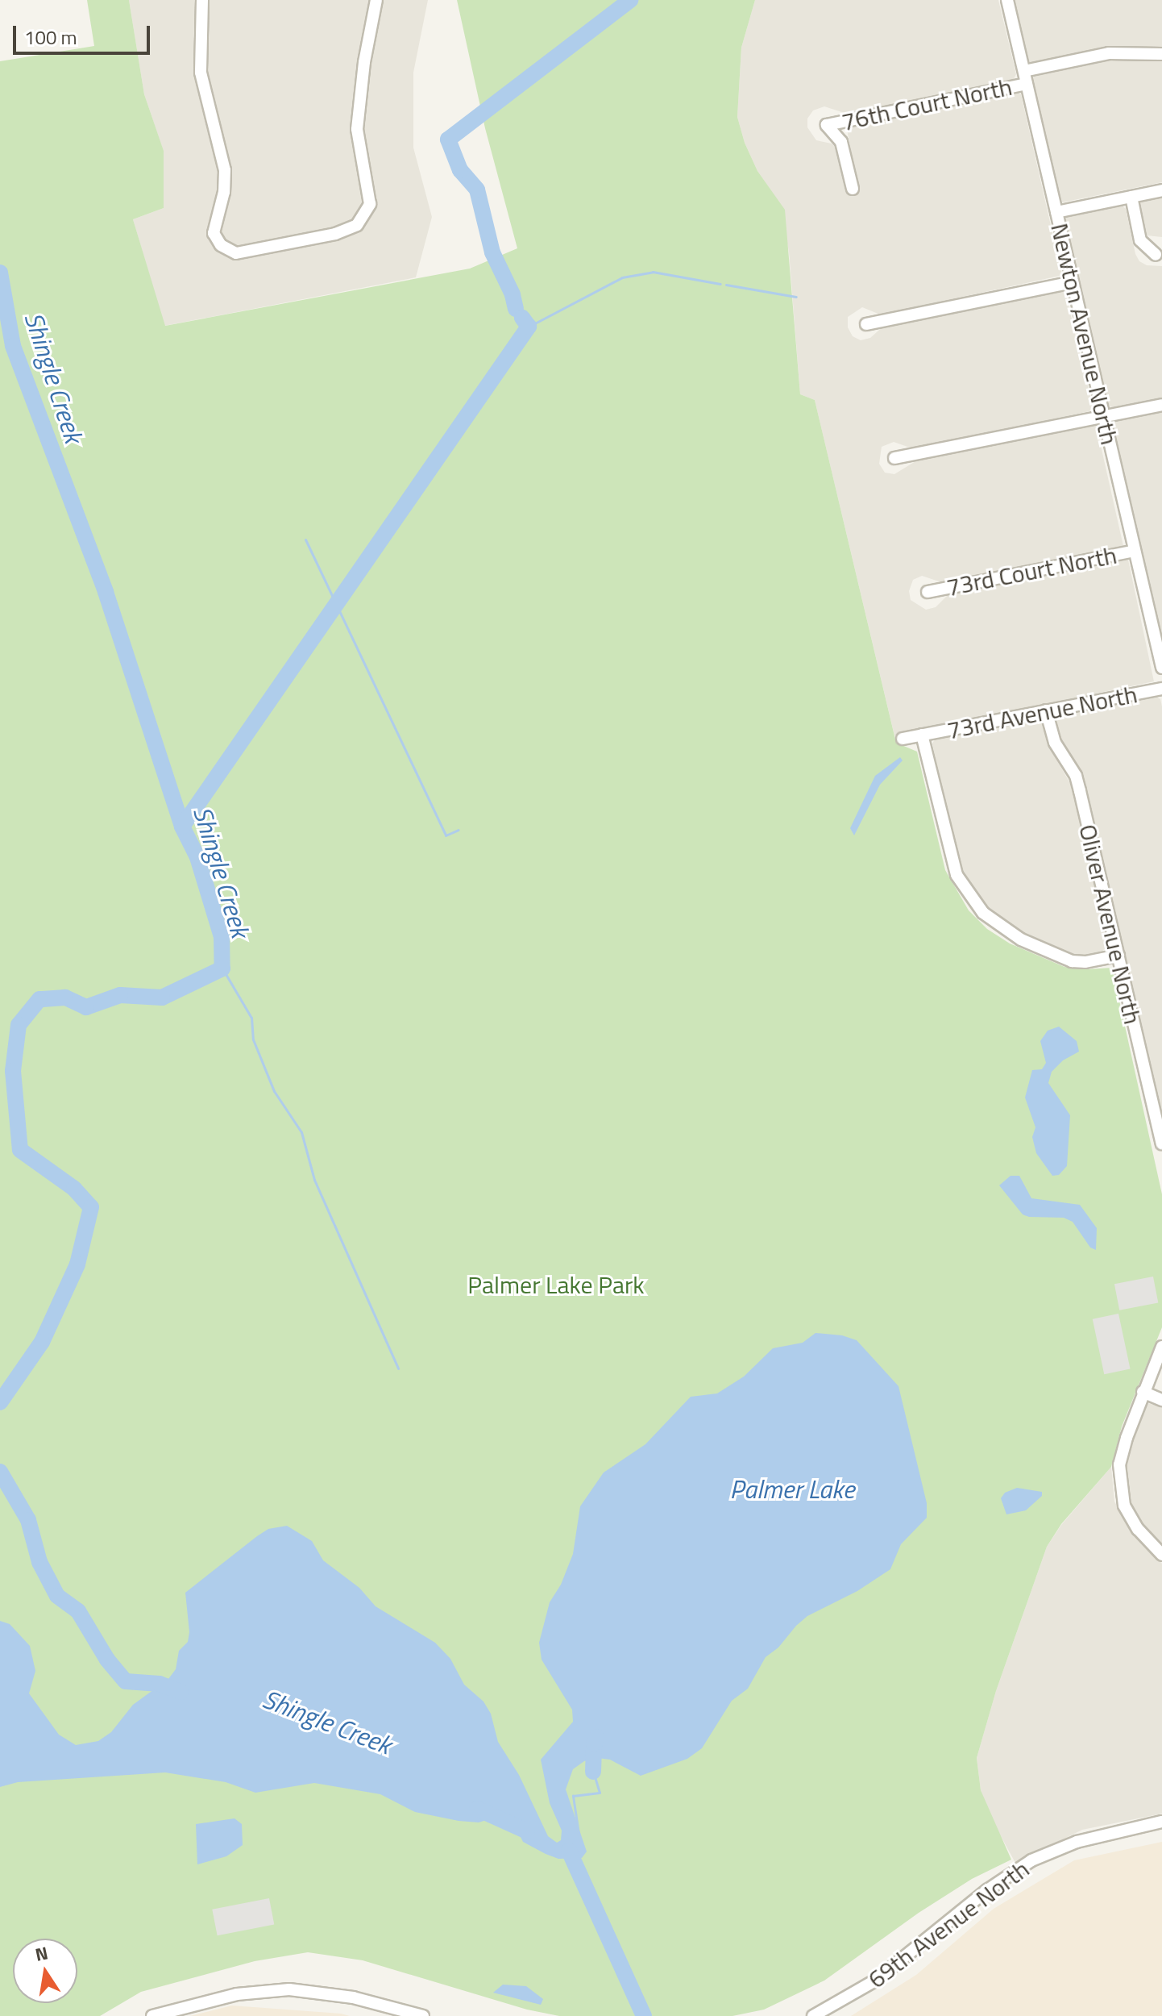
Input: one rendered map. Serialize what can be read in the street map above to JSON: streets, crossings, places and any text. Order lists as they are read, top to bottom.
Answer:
{
  "streets": {
    "street": [
      "76th Court North",
      "Newton Avenue North",
      "73rd Court North",
      "73rd Avenue North",
      "Oliver Avenue North",
      "69th Avenue North"
    ]
  },
  "crossings": [
    ["76th Court North", "Newton Avenue North"],
    ["Newton Avenue North", "73rd Court North"],
    ["73rd Avenue North", "Oliver Avenue North"]
  ],
  "water": ["Shingle Creek", "Palmer Lake"],
  "parks": ["Palmer Lake Park"],
  "scale_bar": "100 m",
  "north": "top"
}
